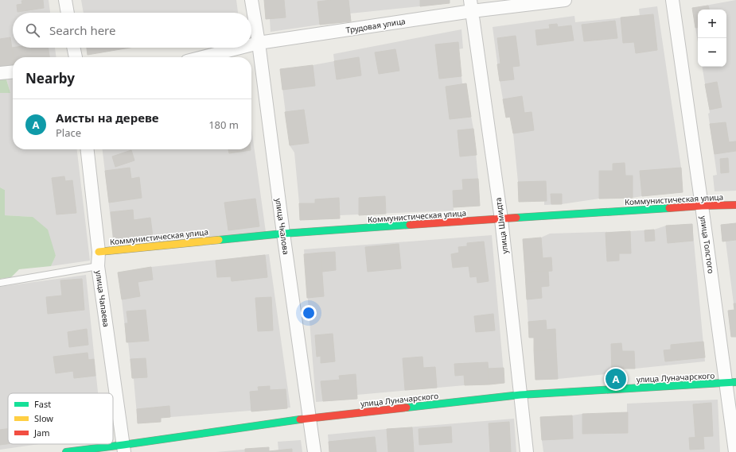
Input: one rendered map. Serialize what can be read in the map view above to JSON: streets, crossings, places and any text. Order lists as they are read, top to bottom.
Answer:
{
  "streets": {
    "street": [
      "Трудовая улица",
      "Коммунистическая улица",
      "улица Шмидта",
      "улица Чкалова",
      "улица Толстого",
      "улица Чапаева",
      "улица Луначарского"
    ]
  },
  "crossings": [
    ["Трудовая улица", "улица Шмидта"],
    ["Трудовая улица", "улица Чкалова"],
    ["Коммунистическая улица", "улица Шмидта"],
    ["Коммунистическая улица", "улица Чкалова"],
    ["Коммунистическая улица", "улица Толстого"],
    ["Коммунистическая улица", "улица Чапаева"],
    ["улица Шмидта", "улица Луначарского"],
    ["улица Чкалова", "улица Луначарского"],
    ["улица Толстого", "улица Луначарского"],
    ["улица Чапаева", "улица Луначарского"]
  ],
  "legend": ["Fast", "Slow", "Jam"],
  "page": {
    "map_buttons": ["+", "−"],
    "search": "Search here",
    "heading": "Nearby",
    "list": [
      {
        "mark": "A",
        "name": "Аисты на дереве",
        "note": "Place",
        "value": "180 m"
      }
    ],
    "pins": "A"
  }
}
